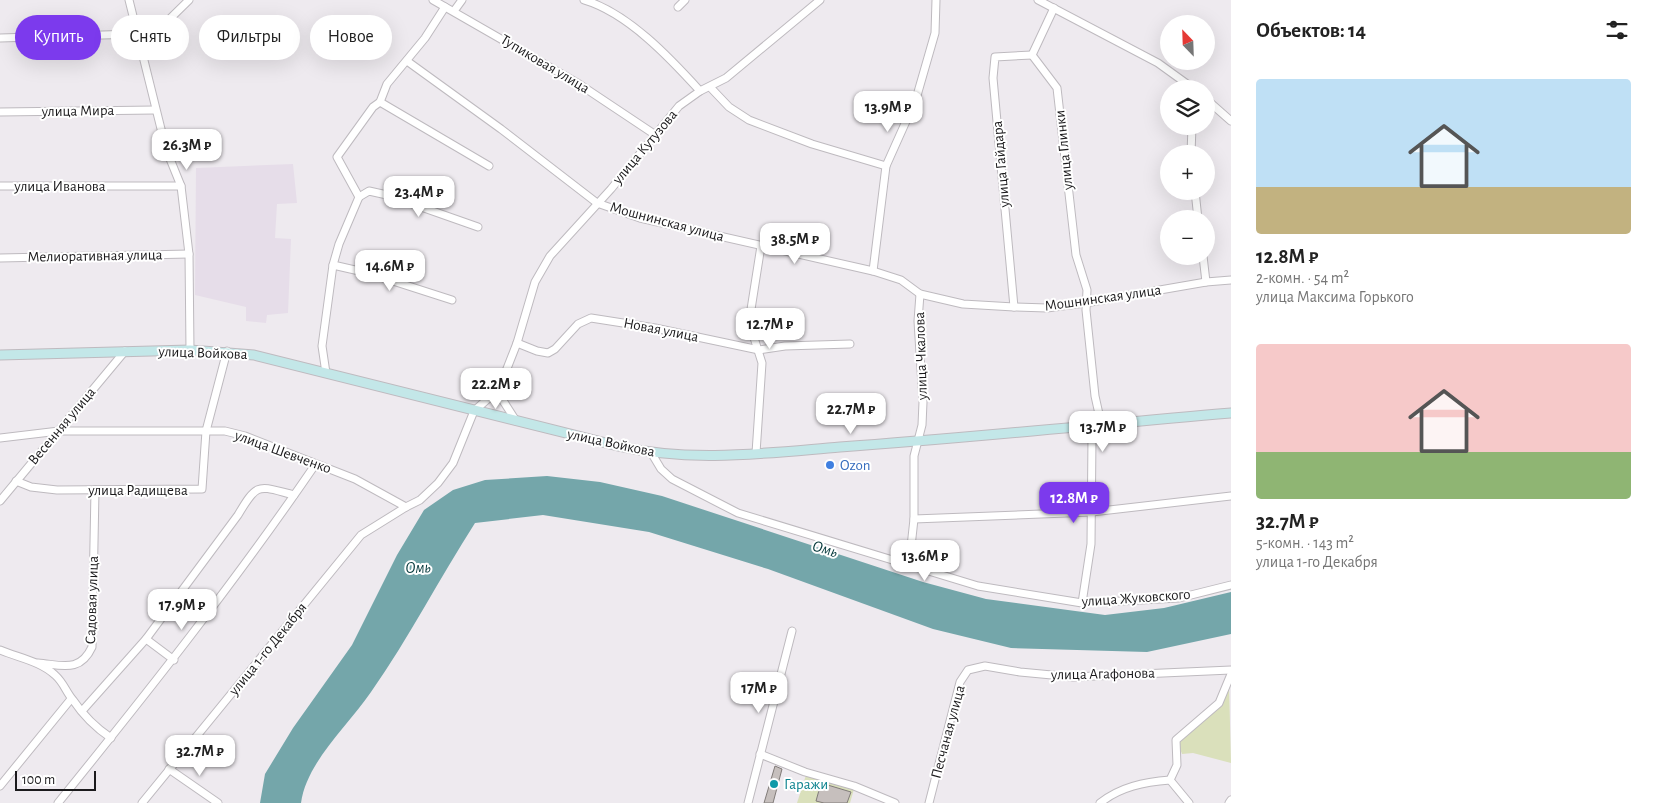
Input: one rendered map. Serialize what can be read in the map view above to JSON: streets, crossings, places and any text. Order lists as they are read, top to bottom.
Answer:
{
  "streets": {
    "main road": ["улица Войкова"],
    "street": [
      "Тупиковая улица",
      "улица Мира",
      "улица Кутузова",
      "улица Глинки",
      "улица Гайдара",
      "улица Иванова",
      "Мошнинская улица",
      "Мелиоративная улица",
      "Новая улица",
      "улица Чкалова",
      "Весенняя улица",
      "улица Шевченко",
      "улица Радищева",
      "улица Жуковского",
      "Садовая улица",
      "улица 1-го Декабря",
      "улица Агафонова",
      "Песчаная улица"
    ]
  },
  "crossings": [
    ["Тупиковая улица", "улица Кутузова"],
    ["улица Кутузова", "Мошнинская улица"],
    ["улица Кутузова", "Новая улица"],
    ["улица Кутузова", "улица Войкова"],
    ["улица Глинки", "улица Гайдара"],
    ["улица Глинки", "Мошнинская улица"],
    ["улица Глинки", "улица Войкова"],
    ["улица Глинки", "улица Жуковского"],
    ["улица Гайдара", "Мошнинская улица"],
    ["Мошнинская улица", "улица Чкалова"],
    ["улица Войкова", "улица Чкалова"],
    ["улица Войкова", "Весенняя улица"],
    ["улица Войкова", "улица Жуковского"],
    ["улица Чкалова", "улица Жуковского"],
    ["Весенняя улица", "улица Шевченко"],
    ["Весенняя улица", "улица Радищева"],
    ["улица Шевченко", "улица Радищева"],
    ["улица Шевченко", "улица 1-го Декабря"],
    ["улица Радищева", "Садовая улица"],
    ["улица Агафонова", "Песчаная улица"]
  ],
  "water": ["Омь"],
  "places": ["Ozon", "Гаражи"],
  "scale_bar": "100 m",
  "north": "top left",
  "page": {
    "heading": "Объектов: 14",
    "map_buttons": ["+", "−"],
    "chip": [
      "Купить",
      "Снять",
      "Фильтры",
      "Новое"
    ],
    "list": [
      {
        "name": "12.8M ₽",
        "note": "2-комн. · 54 m² · улица Максима Горького"
      },
      {
        "name": "32.7M ₽",
        "note": "5-комн. · 143 m² · улица 1-го Декабря"
      }
    ],
    "price": [
      "13.9M ₽",
      "26.3M ₽",
      "23.4M ₽",
      "38.5M ₽",
      "14.6M ₽",
      "12.7M ₽",
      "22.2M ₽",
      "22.7M ₽",
      "13.7M ₽",
      "12.8M ₽",
      "13.6M ₽",
      "17.9M ₽",
      "17M ₽",
      "32.7M ₽"
    ],
    "scale": "100 m"
  }
}
